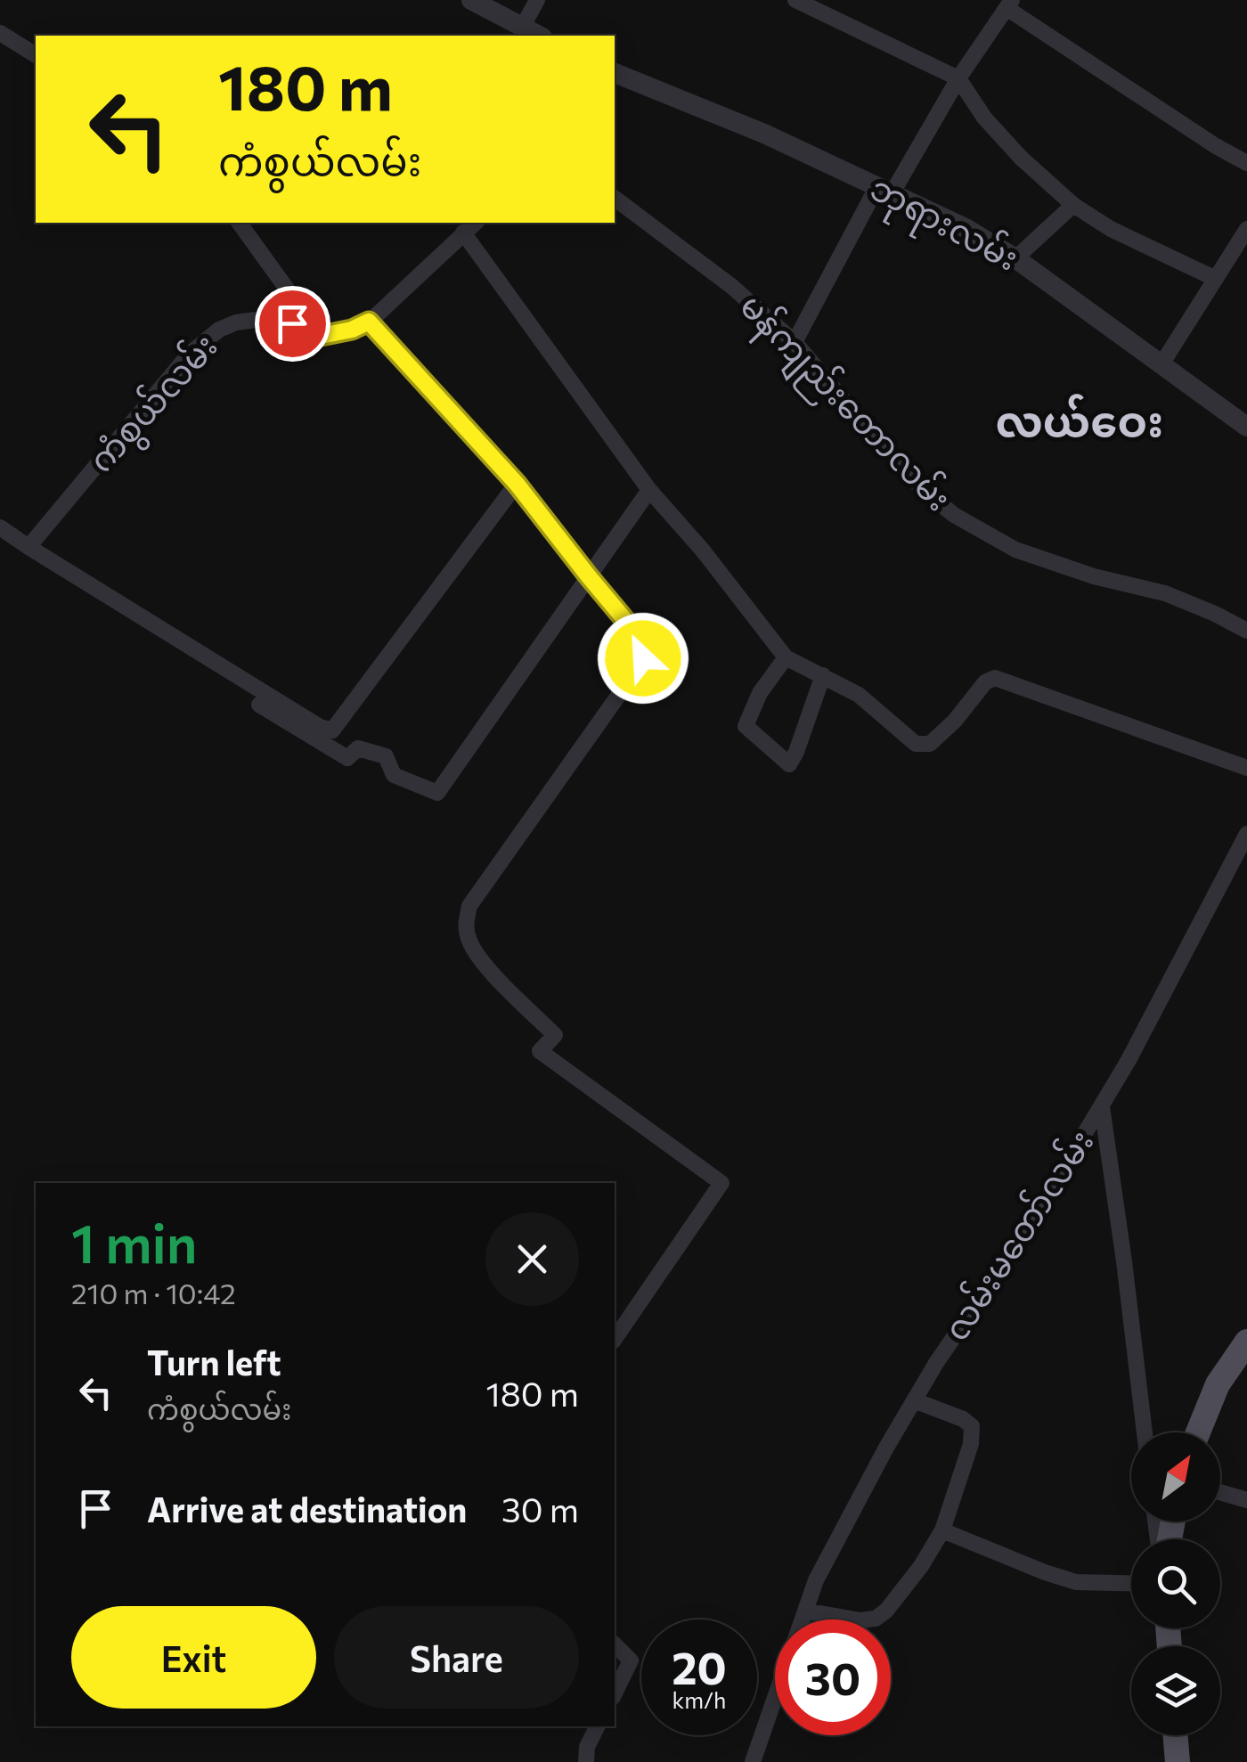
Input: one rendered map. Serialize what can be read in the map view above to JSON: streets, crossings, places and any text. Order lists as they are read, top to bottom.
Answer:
{
  "streets": {
    "street": [
      "ဘုရားလမ်း",
      "မန်ကျည်းတောလမ်း",
      "ကံစွယ်လမ်း",
      "လမ်းမတော်လမ်း"
    ]
  },
  "districts": ["လယ်ဝေး"],
  "north": "top right",
  "page": {
    "turn": ["180 m", "ကံစွယ်လမ်း"],
    "heading": ["1 min", "210 m · 10:42"],
    "list": [
      {
        "name": "Turn left",
        "note": "ကံစွယ်လမ်း",
        "value": "180 m"
      },
      {
        "name": "Arrive at destination",
        "value": "30 m"
      }
    ],
    "buttons": ["Exit", "Share"],
    "speed": "20 km/h",
    "limit": "30"
  }
}
